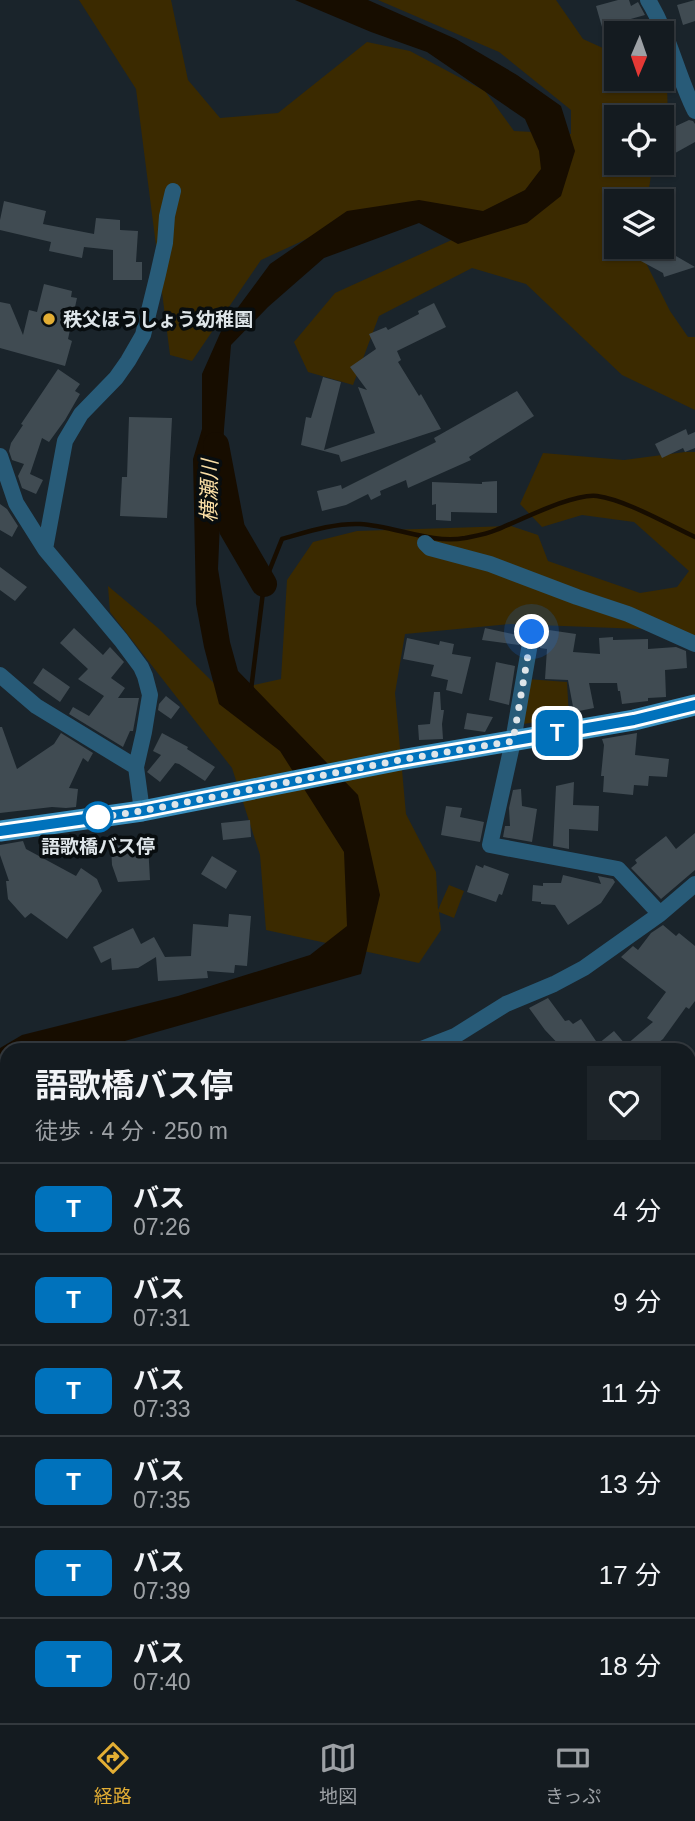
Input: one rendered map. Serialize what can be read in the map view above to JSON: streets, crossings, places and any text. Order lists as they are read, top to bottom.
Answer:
{
  "water": ["横瀬川"],
  "places": ["秩父ほうしょう幼稚園", "語歌橋バス停"],
  "lines": ["bus line T"],
  "north": "bottom",
  "page": {
    "on_map": "T",
    "heading": ["語歌橋バス停", "徒歩 · 4 分 · 250 m"],
    "list": [
      {
        "mark": "T",
        "name": "バス",
        "note": "07:26",
        "value": "4 分"
      },
      {
        "mark": "T",
        "name": "バス",
        "note": "07:31",
        "value": "9 分"
      },
      {
        "mark": "T",
        "name": "バス",
        "note": "07:33",
        "value": "11 分"
      },
      {
        "mark": "T",
        "name": "バス",
        "note": "07:35",
        "value": "13 分"
      },
      {
        "mark": "T",
        "name": "バス",
        "note": "07:39",
        "value": "17 分"
      },
      {
        "mark": "T",
        "name": "バス",
        "note": "07:40",
        "value": "18 分"
      }
    ],
    "tabs": ["経路", "地図", "きっぷ"]
  }
}
